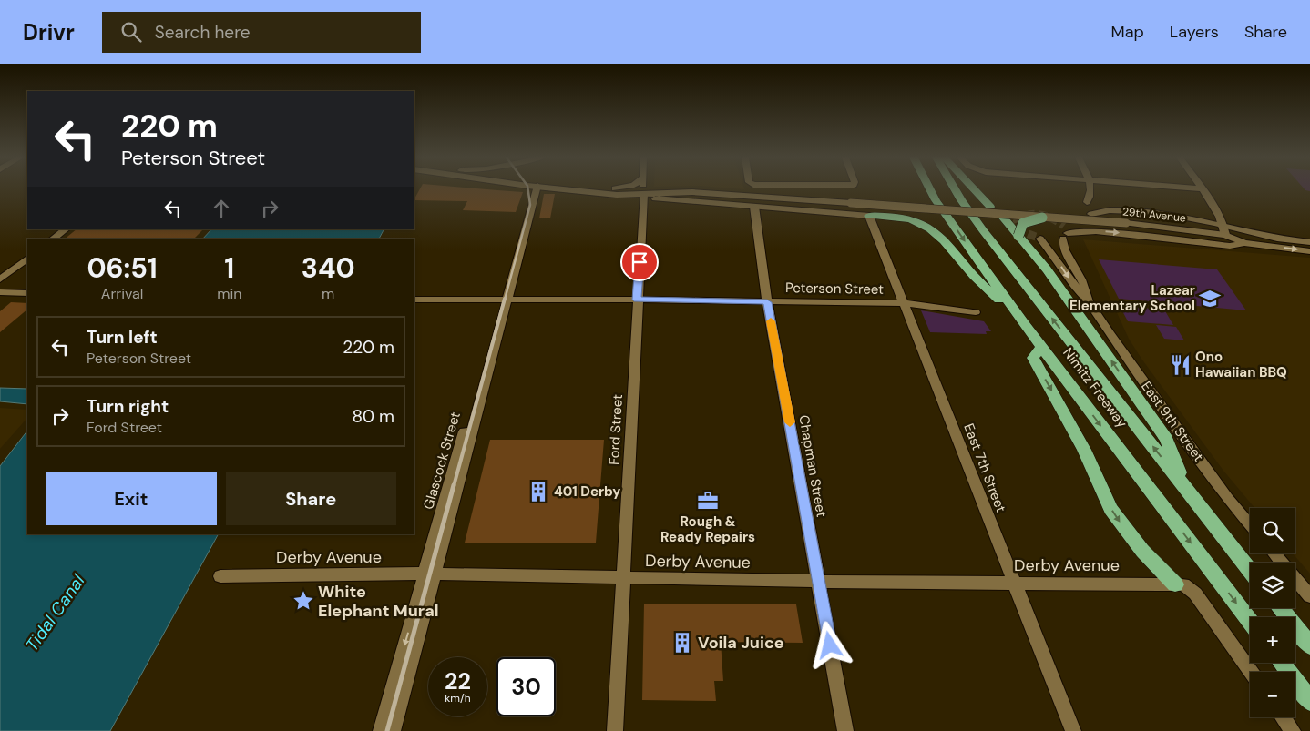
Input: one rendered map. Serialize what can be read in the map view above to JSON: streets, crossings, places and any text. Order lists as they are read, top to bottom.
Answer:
{
  "streets": {
    "highway": ["Nimitz Freeway"],
    "street": [
      "29th Avenue",
      "Peterson Street",
      "East 9th Street",
      "Ford Street",
      "Glascock Street",
      "Chapman Street",
      "East 7th Street",
      "Derby Avenue"
    ]
  },
  "crossings": [
    ["29th Avenue", "Ford Street"],
    ["29th Avenue", "Chapman Street"],
    ["29th Avenue", "East 7th Street"],
    ["Peterson Street", "Ford Street"],
    ["Peterson Street", "Glascock Street"],
    ["Peterson Street", "Chapman Street"],
    ["Peterson Street", "East 7th Street"],
    ["Ford Street", "Derby Avenue"],
    ["Glascock Street", "Derby Avenue"],
    ["Chapman Street", "Derby Avenue"],
    ["East 7th Street", "Derby Avenue"]
  ],
  "water": ["Tidal Canal"],
  "places": {
    "school or university": ["Lazear Elementary School"],
    "restaurant": ["Ono Hawaiian BBQ"],
    "building": ["401 Derby", "Voila Juice"],
    "office": ["Rough & Ready Repairs"],
    "place": ["White Elephant Mural"]
  },
  "page": {
    "header": "Drivr",
    "search": "Search here",
    "nav": ["Map", "Layers", "Share"],
    "turn": ["220 m", "Peterson Street"],
    "eta": [
      "06:51",
      "Arrival",
      "1",
      "min",
      "340",
      "m"
    ],
    "list": [
      {
        "name": "Turn left",
        "note": "Peterson Street",
        "value": "220 m"
      },
      {
        "name": "Turn right",
        "note": "Ford Street",
        "value": "80 m"
      }
    ],
    "buttons": ["Exit", "Share"],
    "map_buttons": ["+", "−"],
    "speed": "22 km/h",
    "limit": "30"
  }
}
